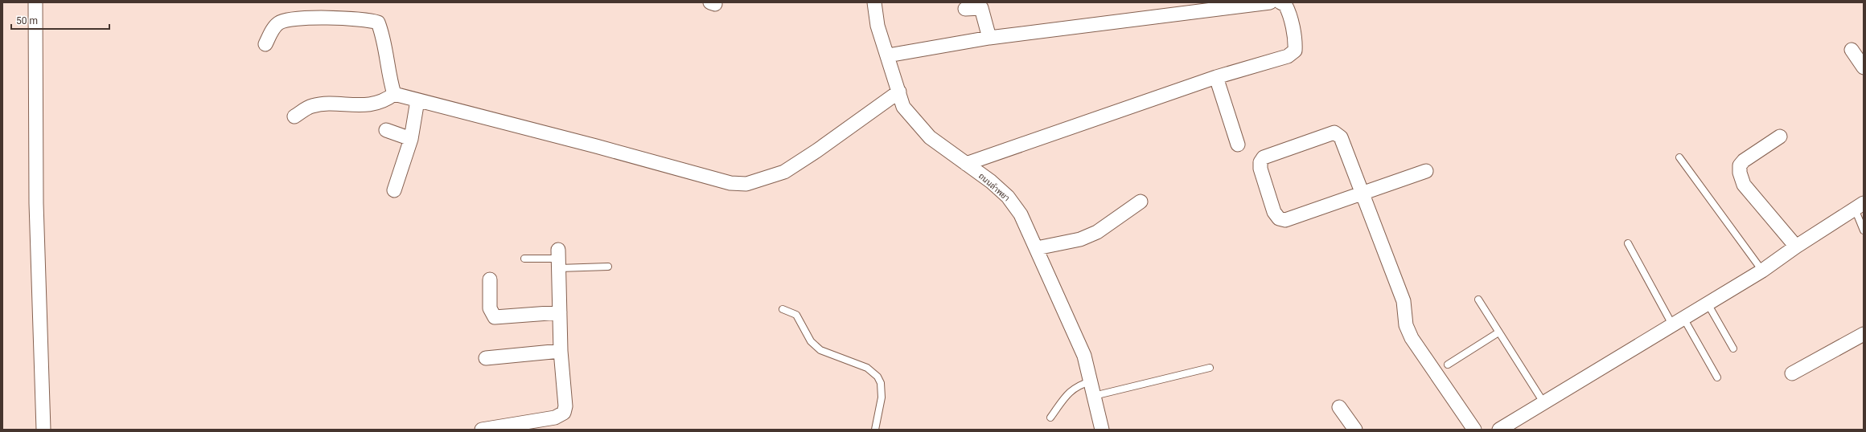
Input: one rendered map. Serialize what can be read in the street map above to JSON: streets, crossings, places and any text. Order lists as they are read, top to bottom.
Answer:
{
  "streets": {
    "street": ["ถนนลำพยา"]
  },
  "scale_bar": "50 m"
}
